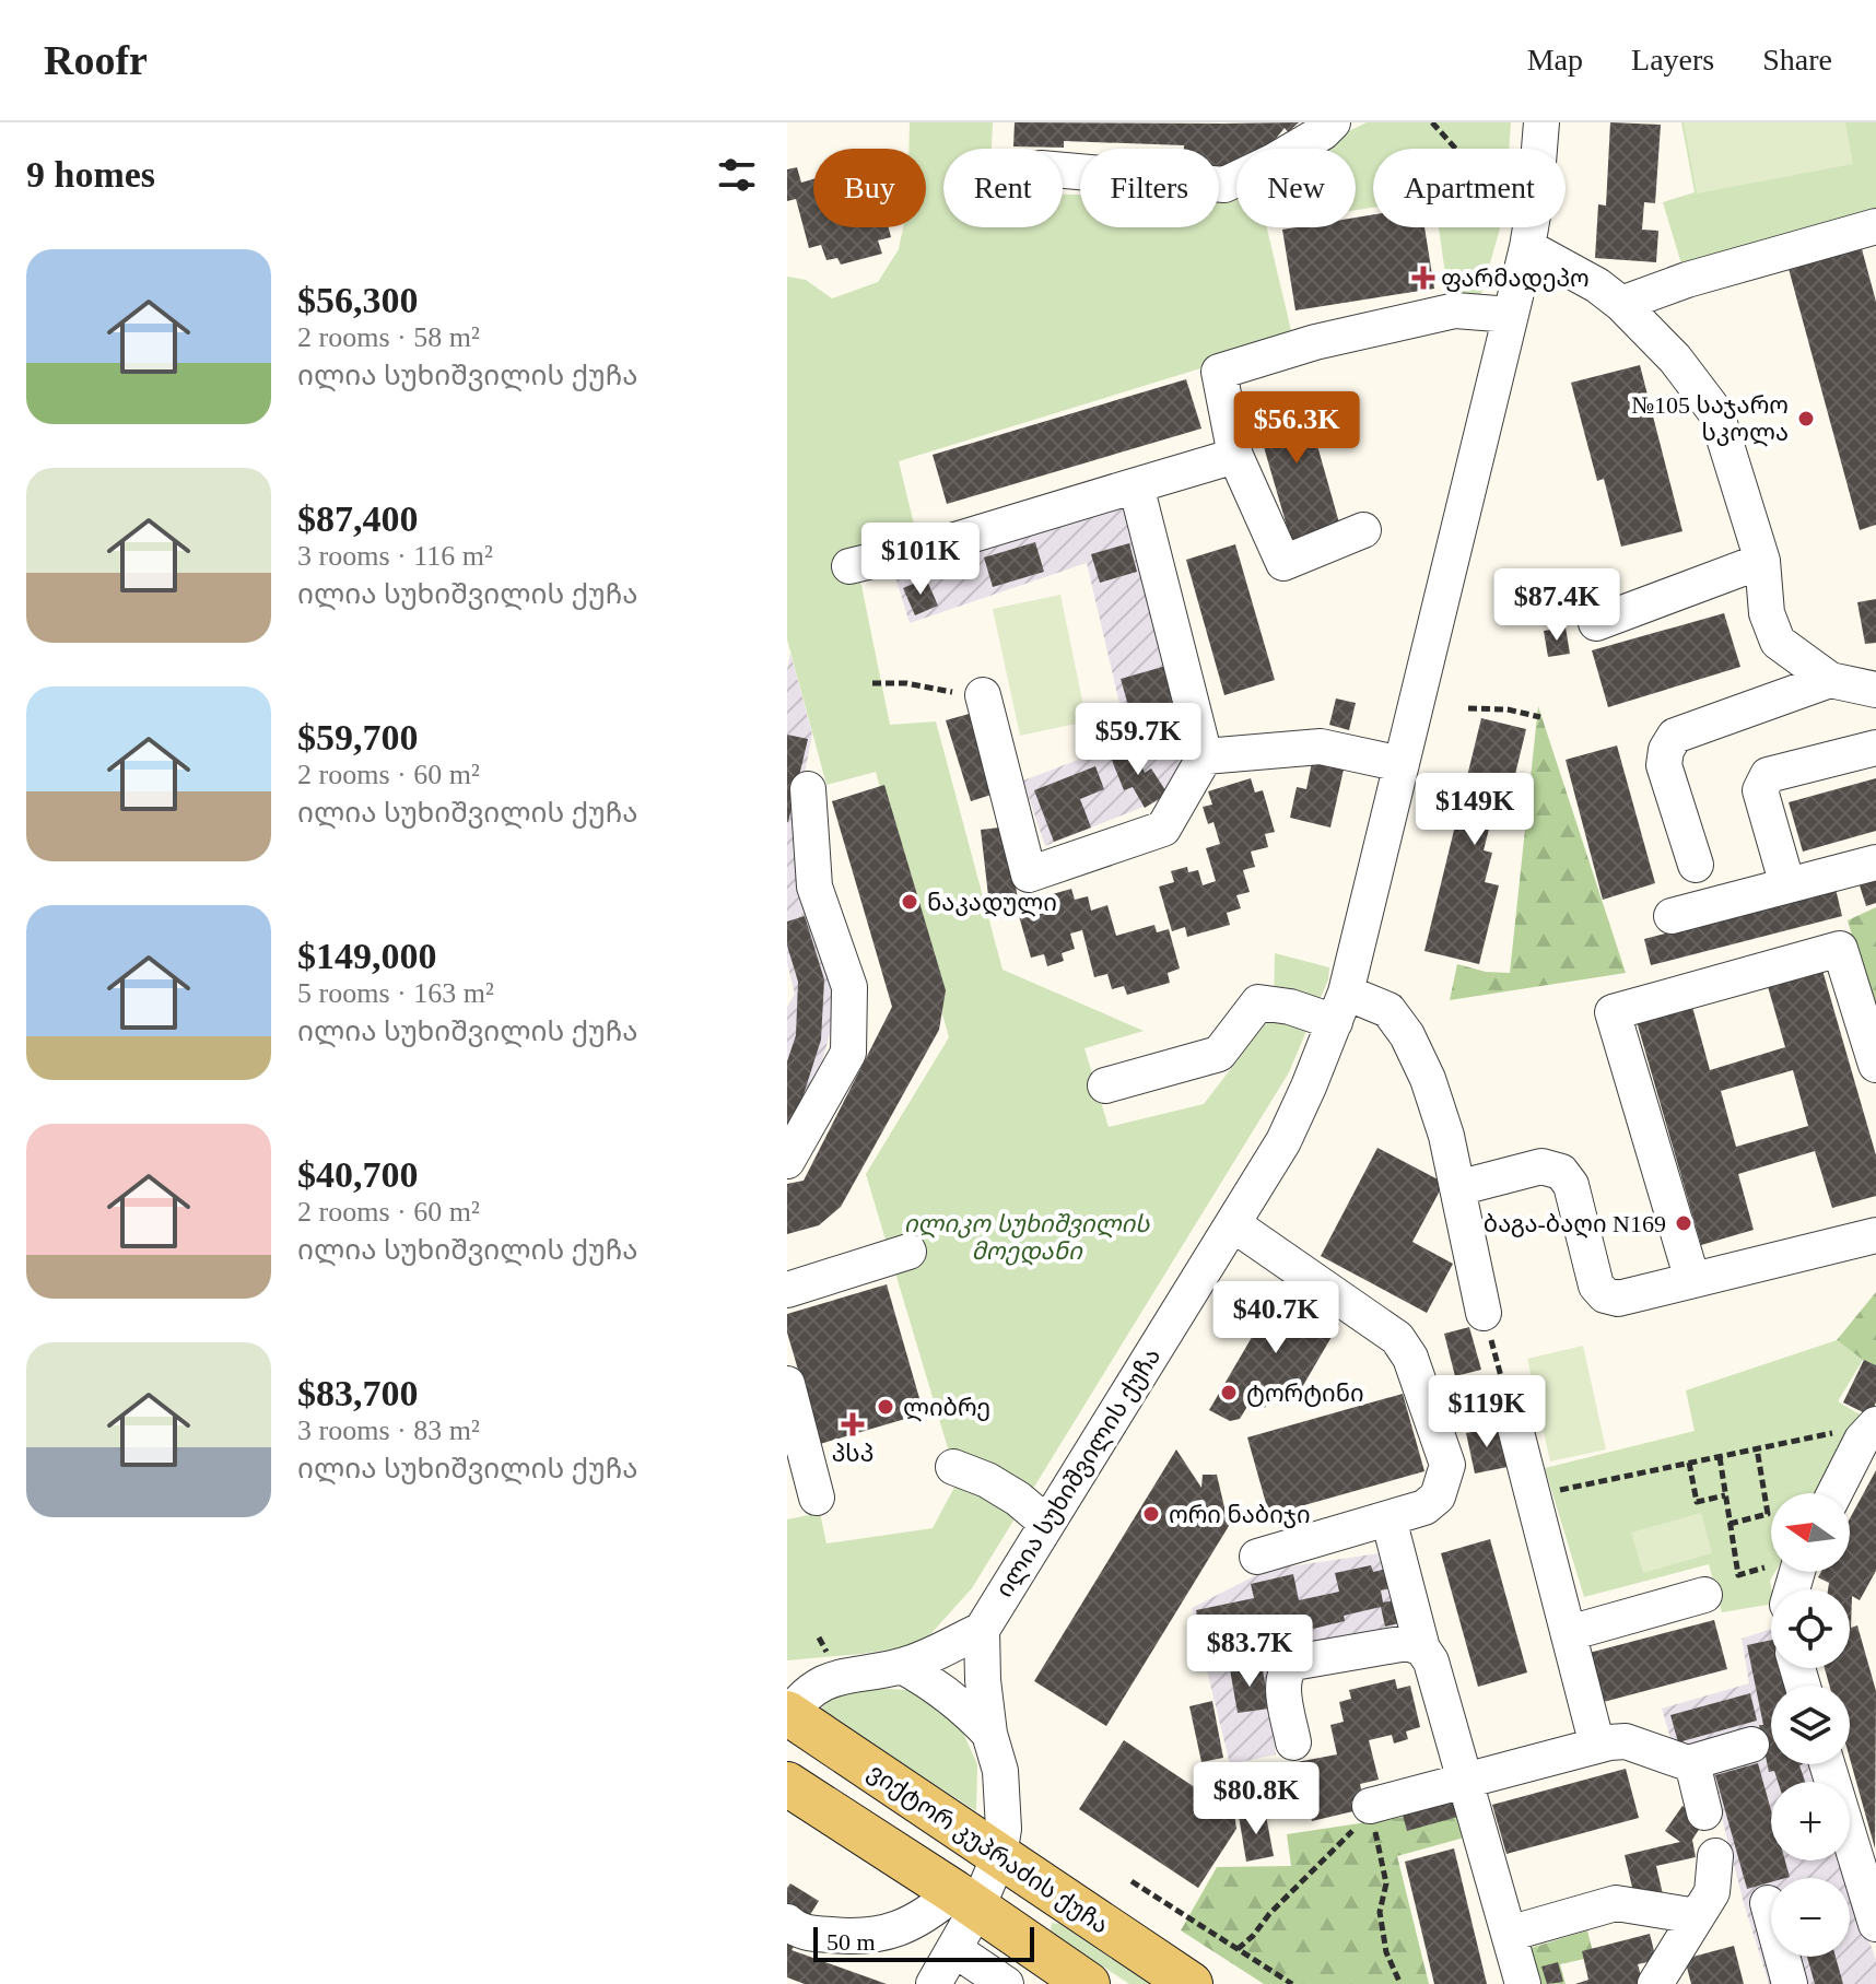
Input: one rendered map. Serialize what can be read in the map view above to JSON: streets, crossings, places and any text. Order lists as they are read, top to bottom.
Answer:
{
  "streets": {
    "main road": ["ვიქტორ კუპრაძის ქუჩა"],
    "street": ["ილია სუხიშვილის ქუჩა"]
  },
  "parks": ["ილიკო სუხიშვილის მოედანი"],
  "places": {
    "health": ["ფარმადეპო", "პსპ"],
    "other": [
      "№105 საჯარო სკოლა",
      "ნაკადული",
      "ბაგა-ბაღი N169",
      "ტორტინი",
      "ლიბრე",
      "ორი ნაბიჯი"
    ]
  },
  "scale_bar": "50 m",
  "north": "left",
  "page": {
    "header": "Roofr",
    "nav": ["Map", "Layers", "Share"],
    "heading": "9 homes",
    "chip": [
      "Buy",
      "Rent",
      "Filters",
      "New",
      "Apartment"
    ],
    "list": [
      {
        "name": "$56,300",
        "note": "2 rooms · 58 m² · ილია სუხიშვილის ქუჩა"
      },
      {
        "name": "$87,400",
        "note": "3 rooms · 116 m² · ილია სუხიშვილის ქუჩა"
      },
      {
        "name": "$59,700",
        "note": "2 rooms · 60 m² · ილია სუხიშვილის ქუჩა"
      },
      {
        "name": "$149,000",
        "note": "5 rooms · 163 m² · ილია სუხიშვილის ქუჩა"
      },
      {
        "name": "$40,700",
        "note": "2 rooms · 60 m² · ილია სუხიშვილის ქუჩა"
      },
      {
        "name": "$83,700",
        "note": "3 rooms · 83 m² · ილია სუხიშვილის ქუჩა"
      }
    ],
    "price": [
      "$56.3K",
      "$101K",
      "$87.4K",
      "$59.7K",
      "$149K",
      "$40.7K",
      "$119K",
      "$83.7K",
      "$80.8K"
    ],
    "map_buttons": ["+", "−"],
    "scale": "50 m"
  }
}
